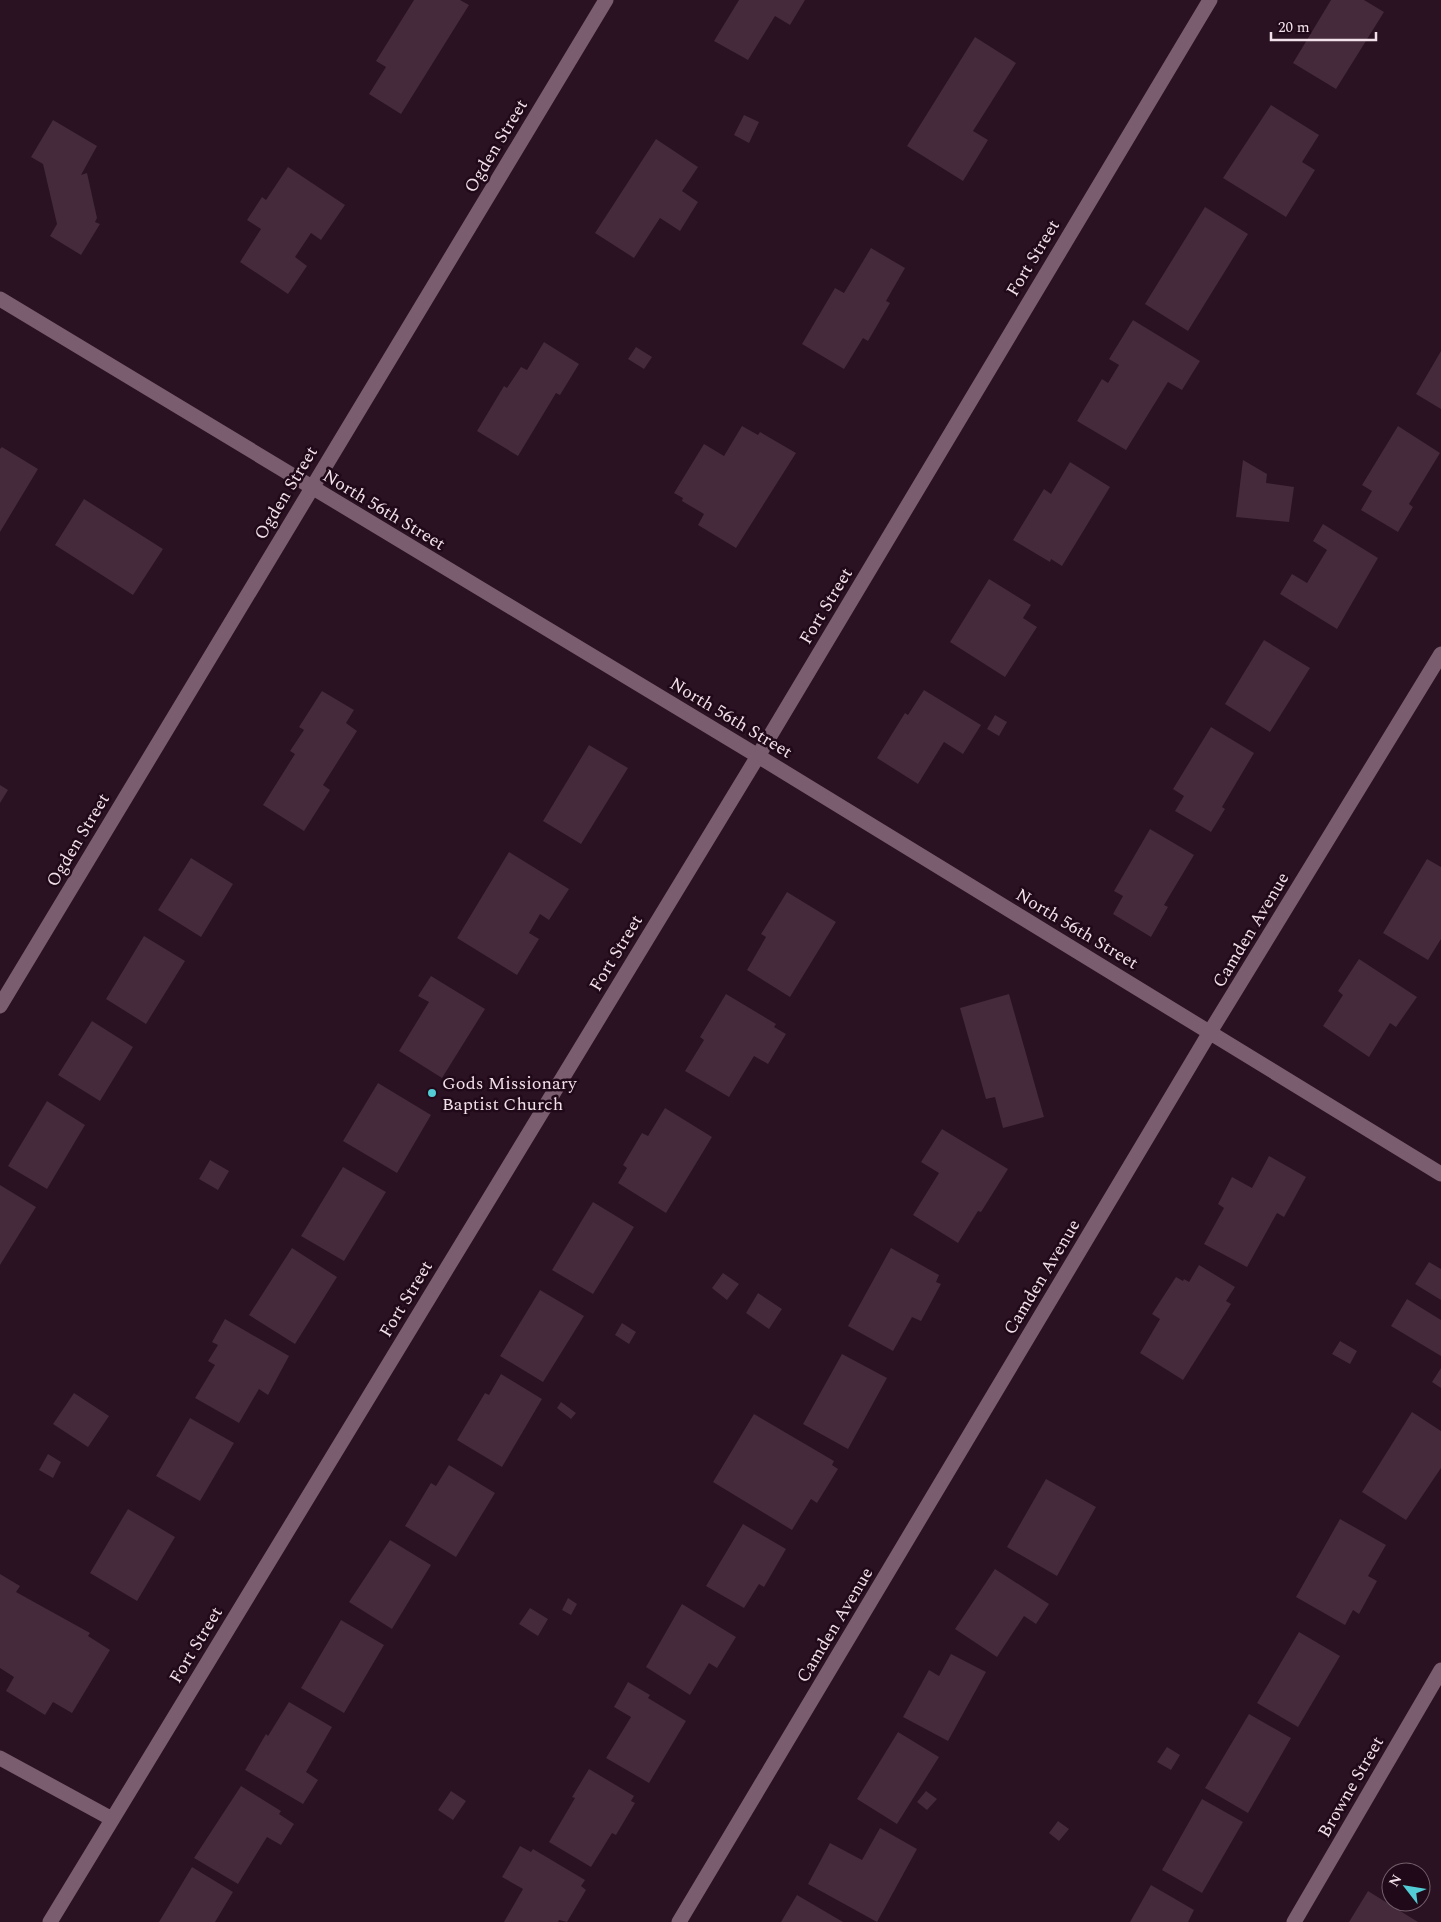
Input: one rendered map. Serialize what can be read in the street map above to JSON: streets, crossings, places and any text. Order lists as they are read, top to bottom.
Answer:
{
  "streets": {
    "street": [
      "Ogden Street",
      "Fort Street",
      "North 56th Street",
      "Camden Avenue",
      "Browne Street"
    ]
  },
  "crossings": [
    ["Ogden Street", "North 56th Street"],
    ["Fort Street", "North 56th Street"],
    ["North 56th Street", "Camden Avenue"]
  ],
  "places": ["Gods Missionary Baptist Church"],
  "scale_bar": "20 m",
  "north": "top left"
}
